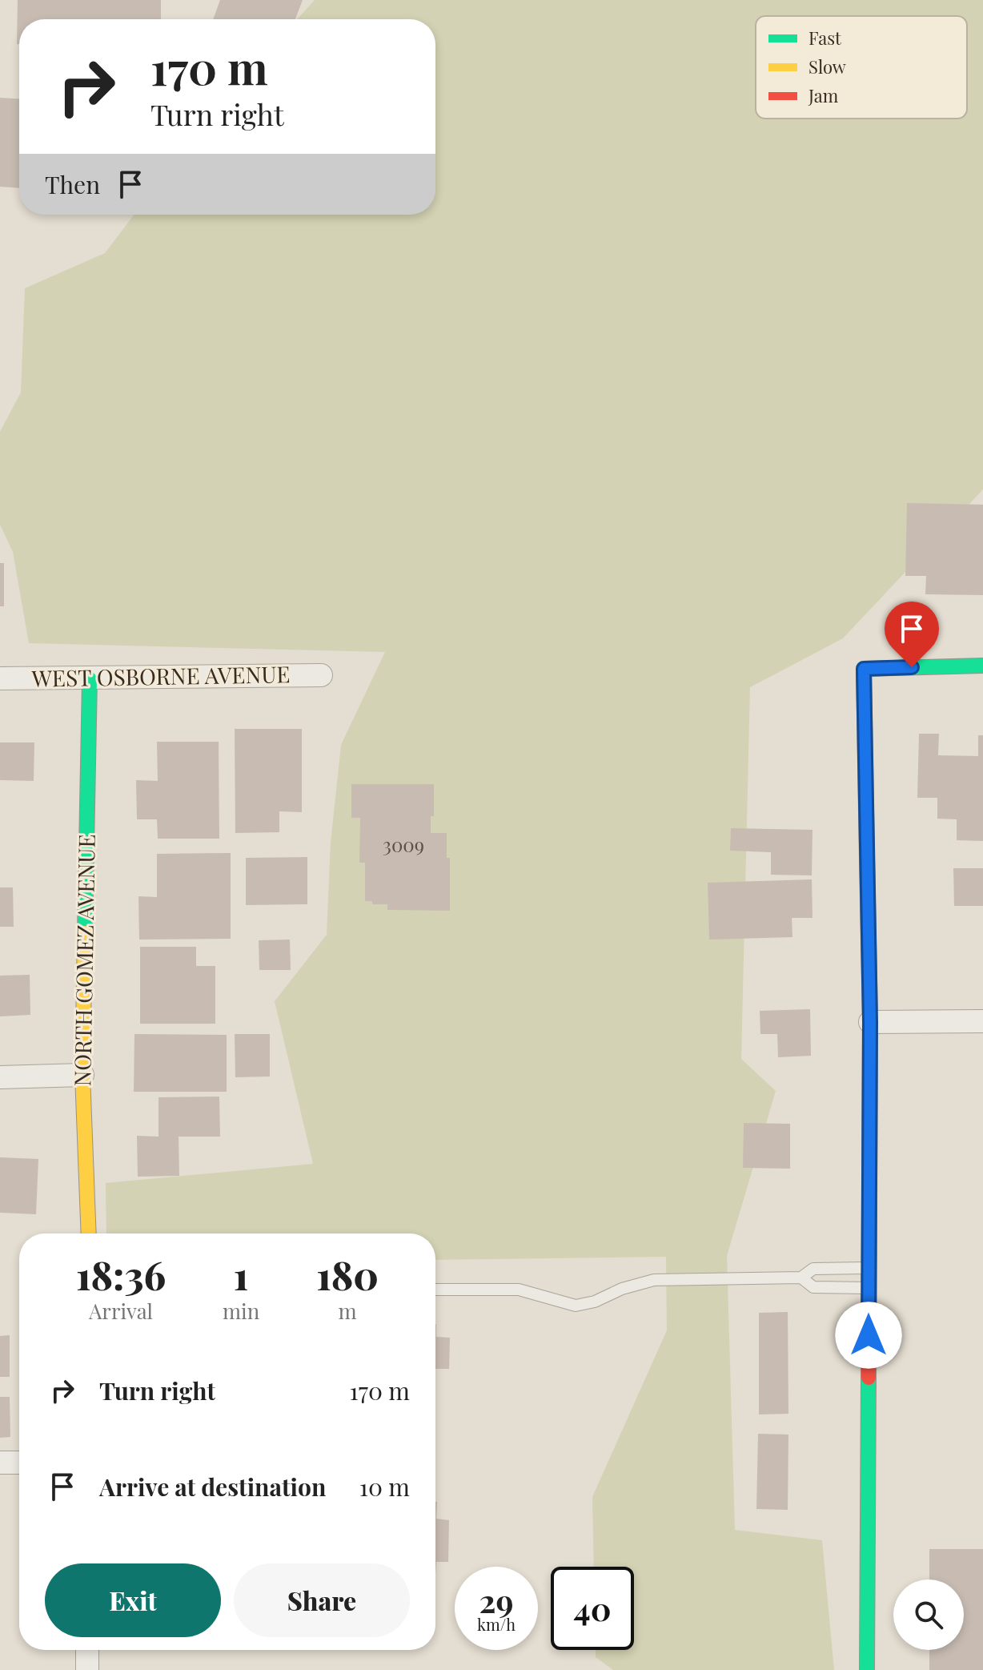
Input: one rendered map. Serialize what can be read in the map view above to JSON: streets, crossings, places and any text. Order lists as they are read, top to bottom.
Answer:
{
  "streets": {
    "street": ["WEST OSBORNE AVENUE", "NORTH GOMEZ AVENUE"]
  },
  "crossings": [
    ["WEST OSBORNE AVENUE", "NORTH GOMEZ AVENUE"]
  ],
  "house_numbers": ["3009"],
  "legend": ["Fast", "Slow", "Jam"],
  "page": {
    "turn": ["170 m", "Turn right"],
    "then": "Then",
    "eta": [
      "18:36",
      "Arrival",
      "1",
      "min",
      "180",
      "m"
    ],
    "list": [
      {
        "name": "Turn right",
        "value": "170 m"
      },
      {
        "name": "Arrive at destination",
        "value": "10 m"
      }
    ],
    "buttons": ["Exit", "Share"],
    "speed": "29 km/h",
    "limit": "40"
  }
}
